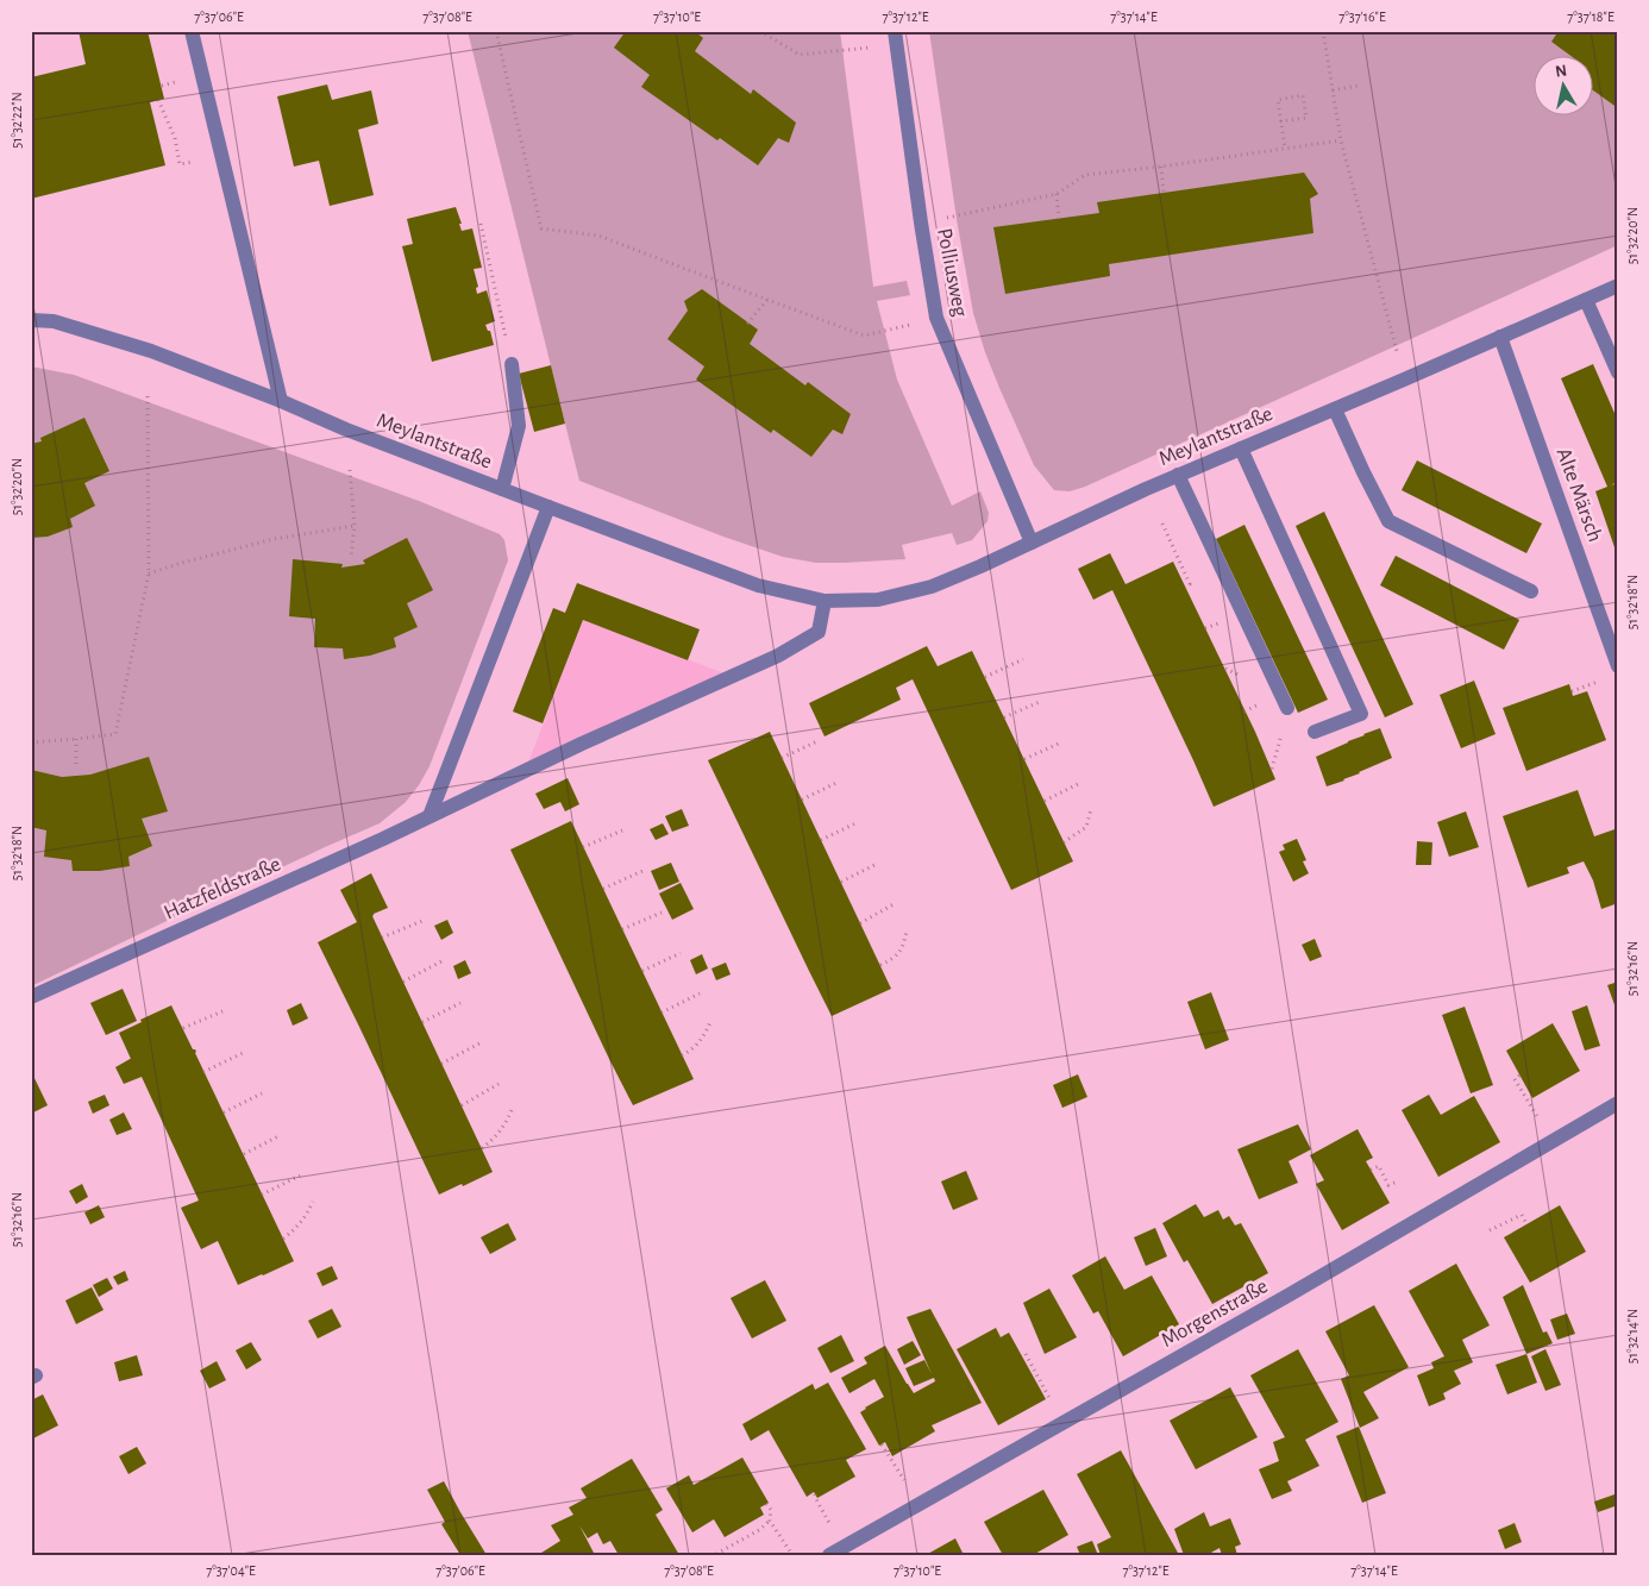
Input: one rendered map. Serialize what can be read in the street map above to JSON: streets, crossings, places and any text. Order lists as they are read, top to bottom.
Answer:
{
  "streets": {
    "street": [
      "Polliusweg",
      "Meylantstraße",
      "Alte Märsch",
      "Hatzfeldstraße",
      "Morgenstraße"
    ]
  },
  "crossings": [
    ["Polliusweg", "Meylantstraße"],
    ["Meylantstraße", "Alte Märsch"],
    ["Meylantstraße", "Hatzfeldstraße"]
  ],
  "north": "top",
  "coordinates": [
    "7°37'06\"E",
    "7°37'08\"E",
    "7°37'10\"E",
    "7°37'12\"E",
    "7°37'14\"E",
    "7°37'16\"E",
    "7°37'18\"E",
    "51°32'22\"N",
    "51°32'20\"N",
    "51°32'18\"N",
    "51°32'16\"N",
    "51°32'14\"N",
    "7°37'04\"E"
  ]
}
